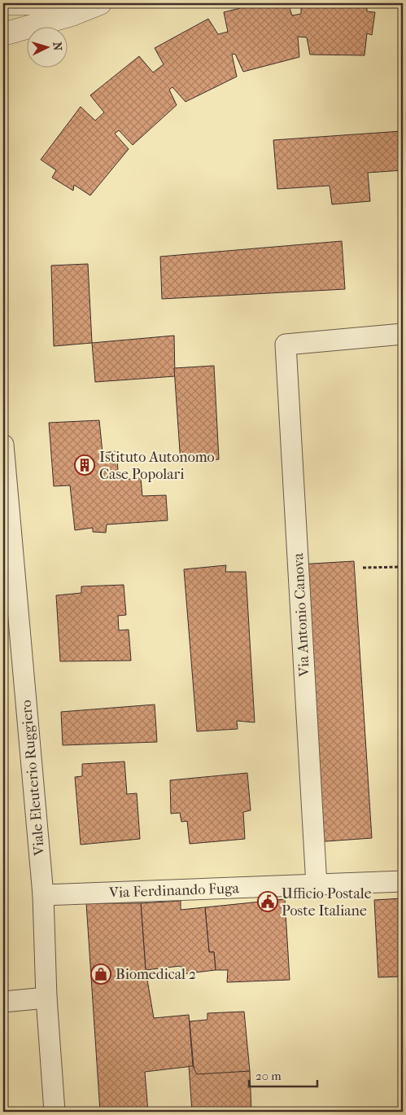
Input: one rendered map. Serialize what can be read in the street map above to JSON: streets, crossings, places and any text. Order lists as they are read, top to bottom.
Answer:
{
  "streets": {
    "street": ["Via Antonio Canova", "Viale Eleuterio Ruggiero", "Via Ferdinando Fuga"]
  },
  "crossings": [
    ["Via Antonio Canova", "Via Ferdinando Fuga"],
    ["Viale Eleuterio Ruggiero", "Via Ferdinando Fuga"]
  ],
  "places": {
    "building": ["Istituto Autonomo Case Popolari"],
    "public building": ["Ufficio Postale Poste Italiane"],
    "shop": ["Biomedical 2"]
  },
  "scale_bar": "20 m",
  "north": "right"
}
